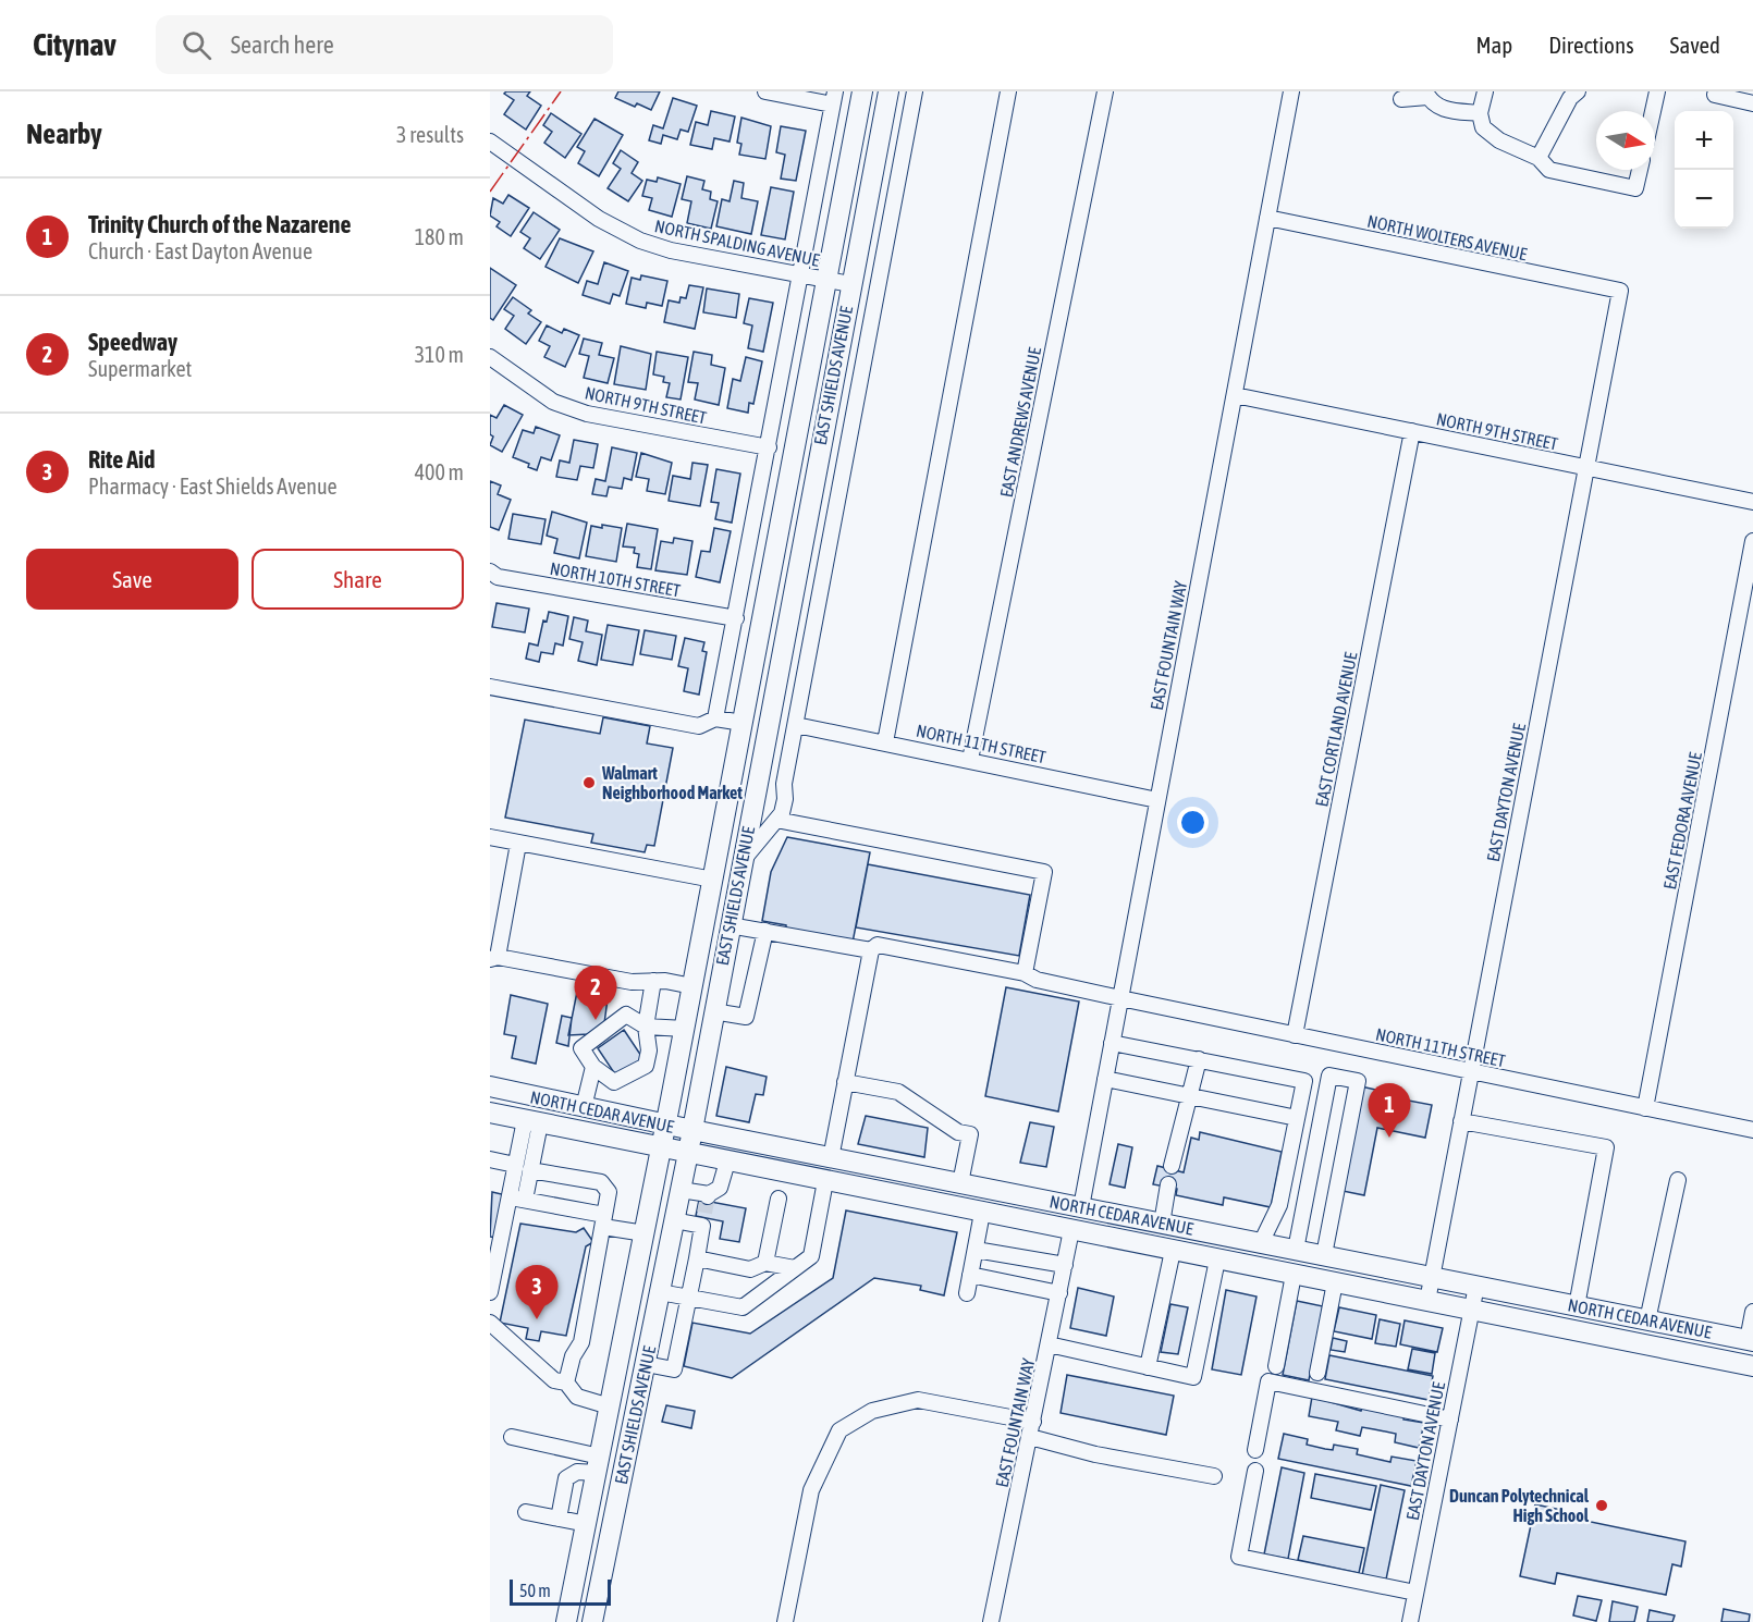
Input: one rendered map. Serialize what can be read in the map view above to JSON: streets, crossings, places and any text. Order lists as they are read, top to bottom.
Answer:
{
  "streets": {
    "main road": ["EAST SHIELDS AVENUE", "NORTH CEDAR AVENUE"],
    "street": [
      "NORTH WOLTERS AVENUE",
      "NORTH SPALDING AVENUE",
      "NORTH 9TH STREET",
      "EAST ANDREWS AVENUE",
      "NORTH 10TH STREET",
      "EAST FOUNTAIN WAY",
      "EAST CORTLAND AVENUE",
      "NORTH 11TH STREET",
      "EAST DAYTON AVENUE",
      "EAST FEDORA AVENUE"
    ]
  },
  "crossings": [
    ["NORTH WOLTERS AVENUE", "EAST FOUNTAIN WAY"],
    ["NORTH WOLTERS AVENUE", "EAST DAYTON AVENUE"],
    ["NORTH SPALDING AVENUE", "EAST SHIELDS AVENUE"],
    ["EAST SHIELDS AVENUE", "NORTH CEDAR AVENUE"],
    ["NORTH 9TH STREET", "EAST FOUNTAIN WAY"],
    ["NORTH 9TH STREET", "EAST CORTLAND AVENUE"],
    ["NORTH 9TH STREET", "EAST DAYTON AVENUE"],
    ["EAST ANDREWS AVENUE", "NORTH 11TH STREET"],
    ["EAST FOUNTAIN WAY", "NORTH 11TH STREET"],
    ["EAST FOUNTAIN WAY", "NORTH CEDAR AVENUE"],
    ["EAST CORTLAND AVENUE", "NORTH 11TH STREET"],
    ["NORTH 11TH STREET", "EAST DAYTON AVENUE"],
    ["NORTH 11TH STREET", "EAST FEDORA AVENUE"],
    ["EAST DAYTON AVENUE", "NORTH CEDAR AVENUE"]
  ],
  "places": ["Walmart Neighborhood Market", "Duncan Polytechnical High School"],
  "scale_bar": "50 m",
  "north": "right",
  "page": {
    "header": "Citynav",
    "search": "Search here",
    "nav": ["Map", "Directions", "Saved"],
    "heading": ["Nearby", "3 results"],
    "map_buttons": ["+", "−"],
    "list": [
      {
        "mark": "1",
        "name": "Trinity Church of the Nazarene",
        "note": "Church · East Dayton Avenue",
        "value": "180 m"
      },
      {
        "mark": "2",
        "name": "Speedway",
        "note": "Supermarket",
        "value": "310 m"
      },
      {
        "mark": "3",
        "name": "Rite Aid",
        "note": "Pharmacy · East Shields Avenue",
        "value": "400 m"
      }
    ],
    "buttons": ["Save", "Share"],
    "pins": ["2", "1", "3"],
    "scale": "50 m"
  }
}
